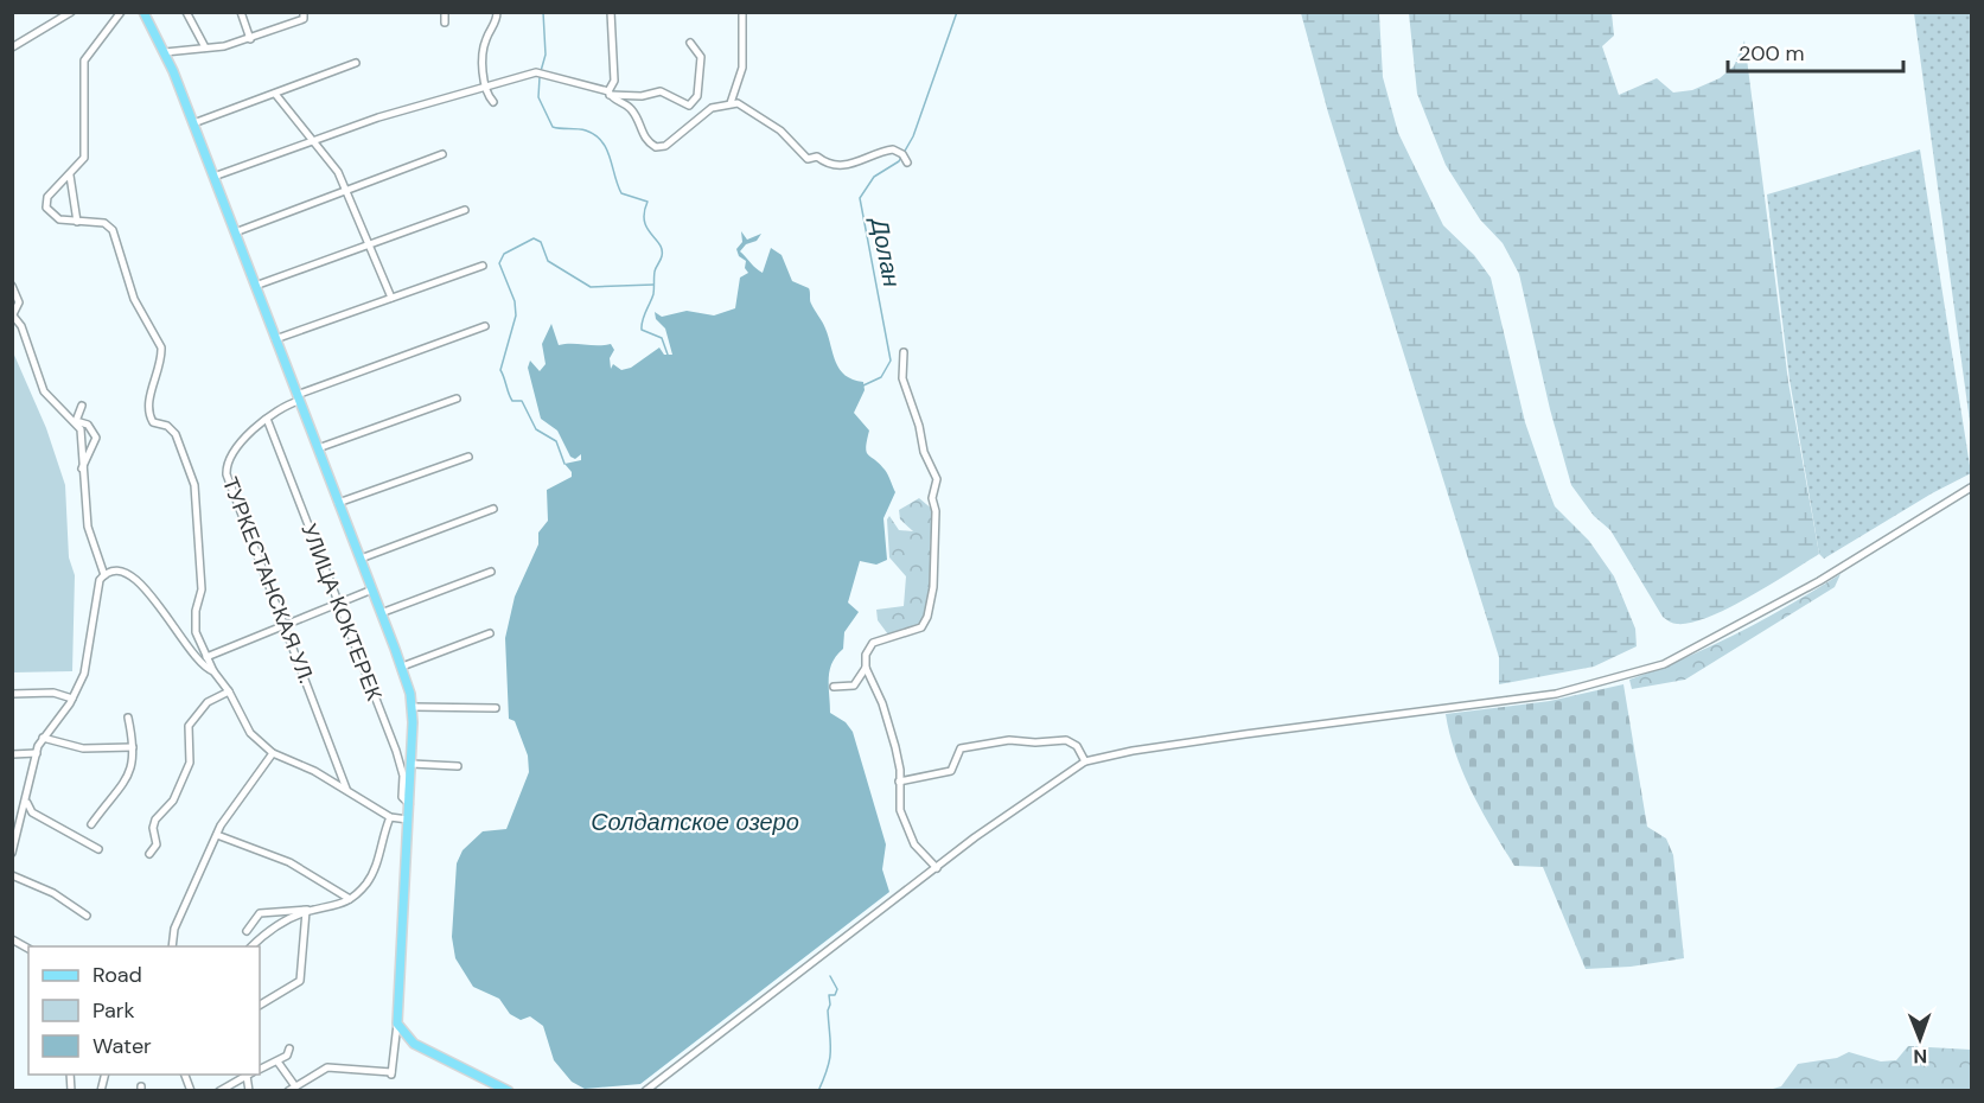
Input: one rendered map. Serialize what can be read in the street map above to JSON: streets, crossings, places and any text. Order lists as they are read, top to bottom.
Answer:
{
  "streets": {
    "street": ["ТУРКЕСТАНСКАЯ УЛ.", "УЛИЦА КОКТЕРЕК"]
  },
  "crossings": [
    ["ТУРКЕСТАНСКАЯ УЛ.", "УЛИЦА КОКТЕРЕК"]
  ],
  "water": ["Долан", "Солдатское озеро"],
  "legend": ["Road", "Park", "Water"],
  "scale_bar": "200 m",
  "north": "bottom"
}
